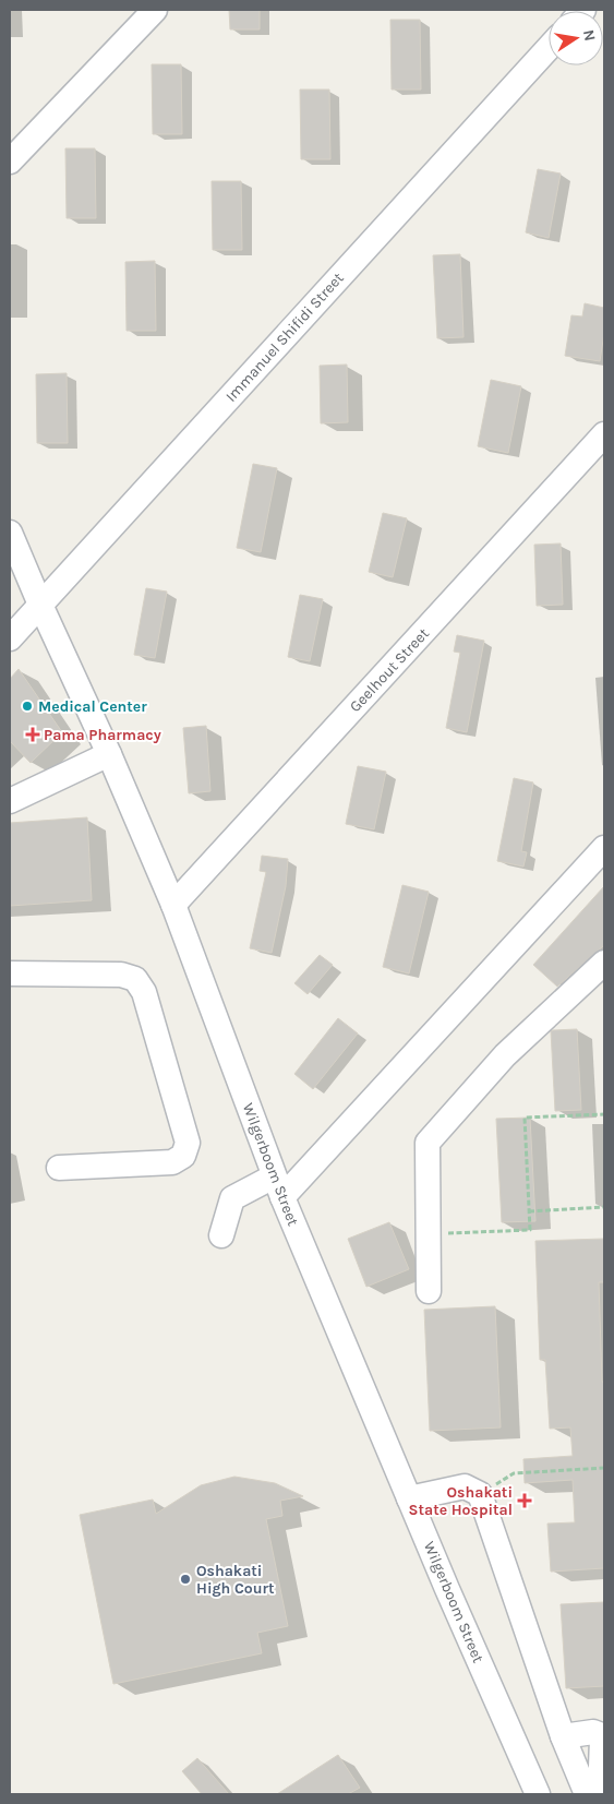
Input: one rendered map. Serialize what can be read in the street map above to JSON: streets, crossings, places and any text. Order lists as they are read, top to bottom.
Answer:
{
  "streets": {
    "street": ["Immanuel Shifidi Street", "Geelhout Street", "Wilgerboom Street"]
  },
  "crossings": [
    ["Immanuel Shifidi Street", "Wilgerboom Street"],
    ["Geelhout Street", "Wilgerboom Street"]
  ],
  "places": {
    "other": ["Medical Center", "Oshakati High Court"],
    "health": ["Pama Pharmacy", "Oshakati State Hospital"]
  },
  "north": "right"
}
